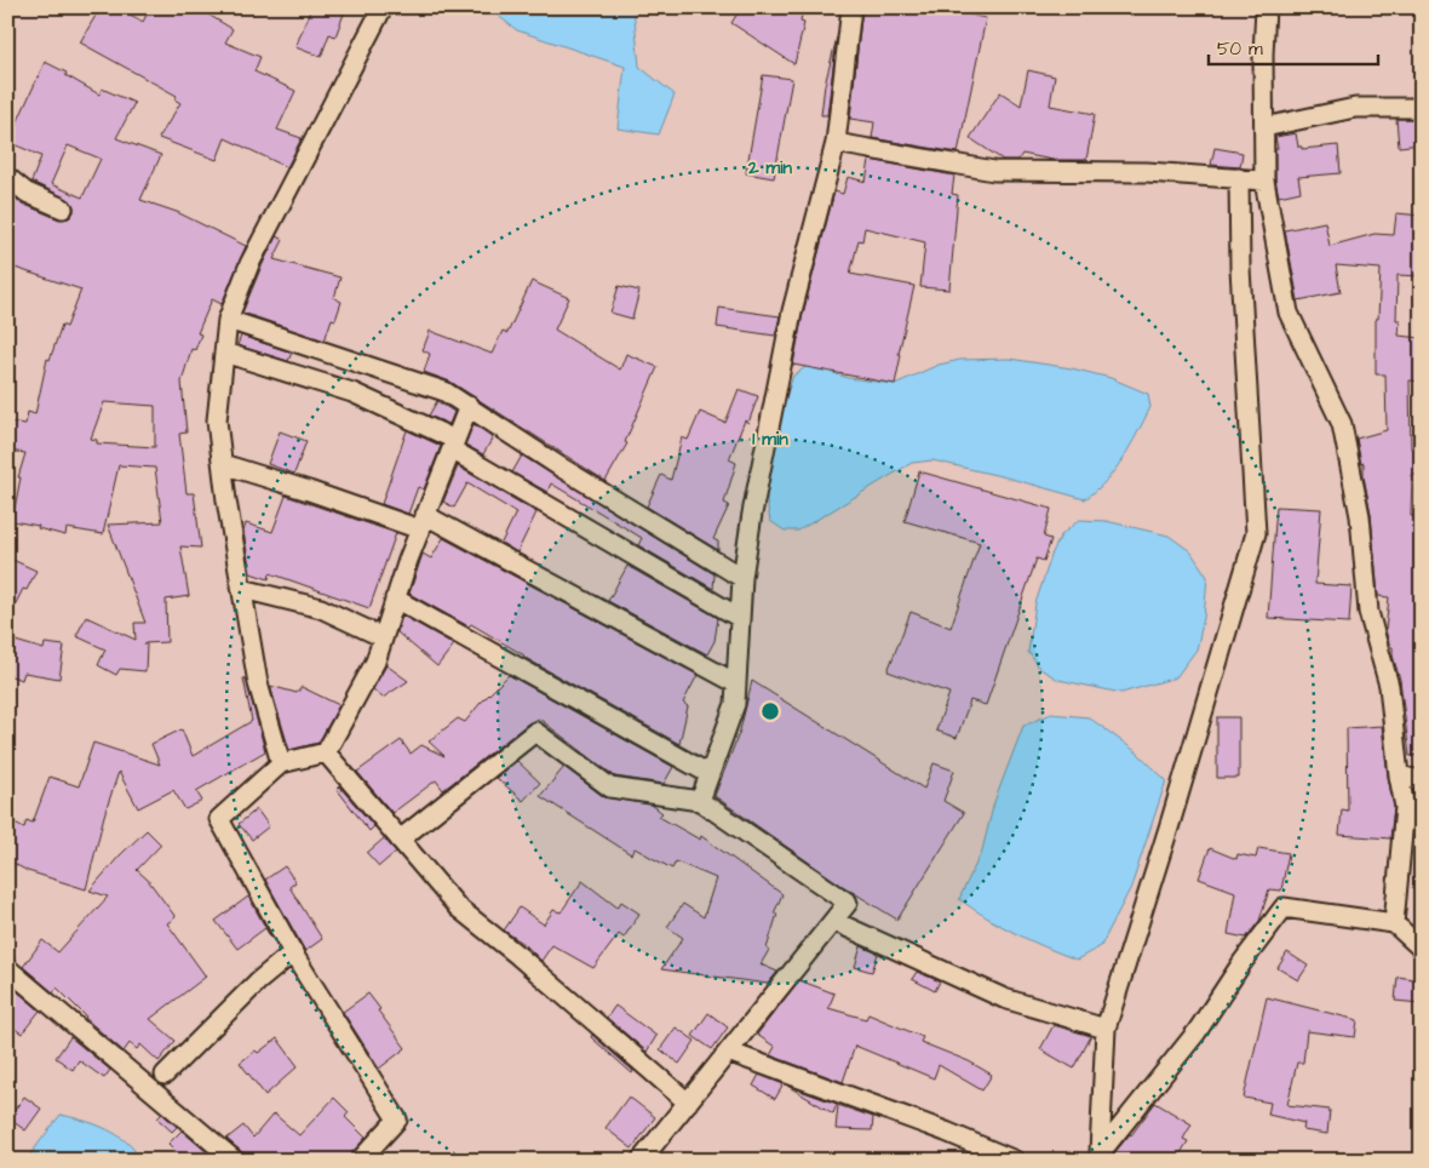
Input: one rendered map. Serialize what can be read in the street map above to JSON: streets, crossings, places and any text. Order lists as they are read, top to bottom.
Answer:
{
  "scale_bar": "50 m",
  "rings": ["2 min", "1 min"]
}
